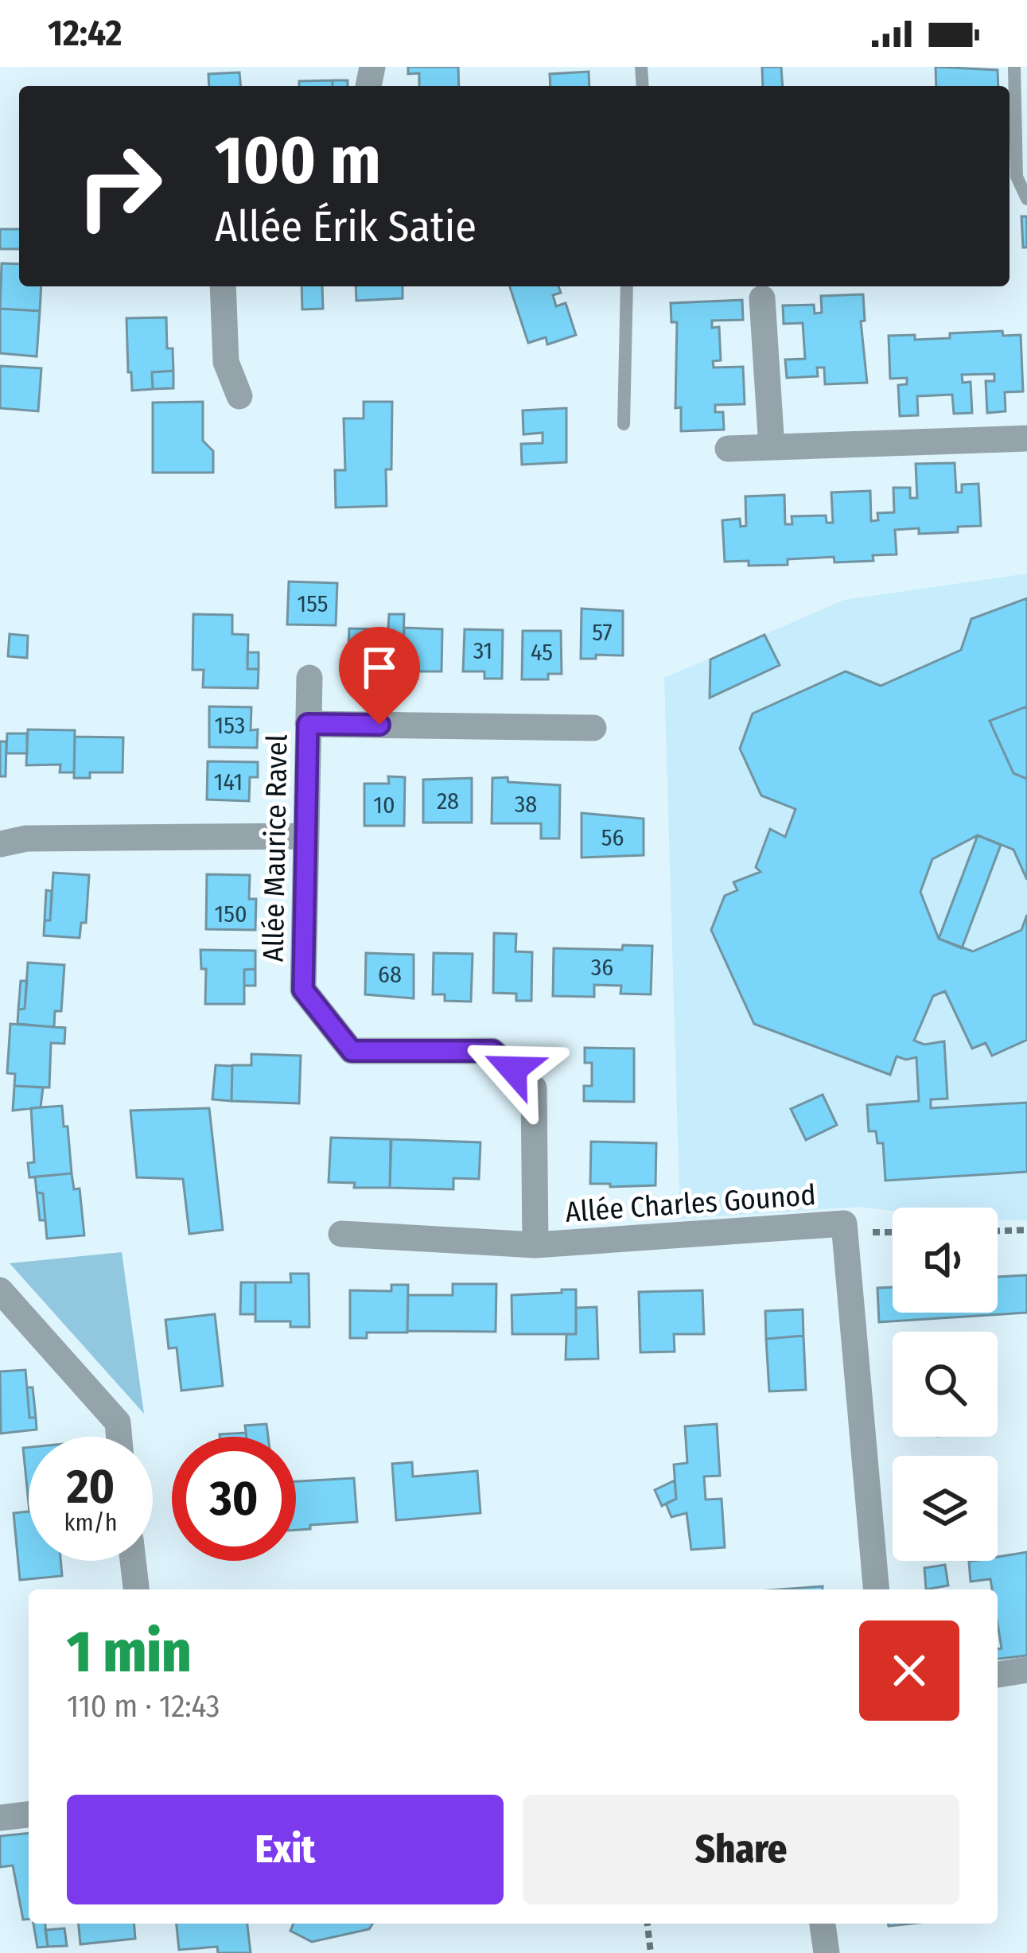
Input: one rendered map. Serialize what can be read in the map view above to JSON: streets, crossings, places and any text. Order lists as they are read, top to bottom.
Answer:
{
  "streets": {
    "street": ["Allée Maurice Ravel", "Allée Charles Gounod"]
  },
  "crossings": [
    ["Allée Maurice Ravel", "Allée Charles Gounod"]
  ],
  "house_numbers": [
    "155",
    "57",
    "31",
    "45",
    "153",
    "141",
    "28",
    "38",
    "10",
    "56",
    "150",
    "36",
    "68"
  ],
  "page": {
    "status": "12:42",
    "turn": ["100 m", "Allée Érik Satie"],
    "speed": "20 km/h",
    "limit": "30",
    "heading": ["1 min", "110 m · 12:43"],
    "buttons": ["Exit", "Share"]
  }
}
